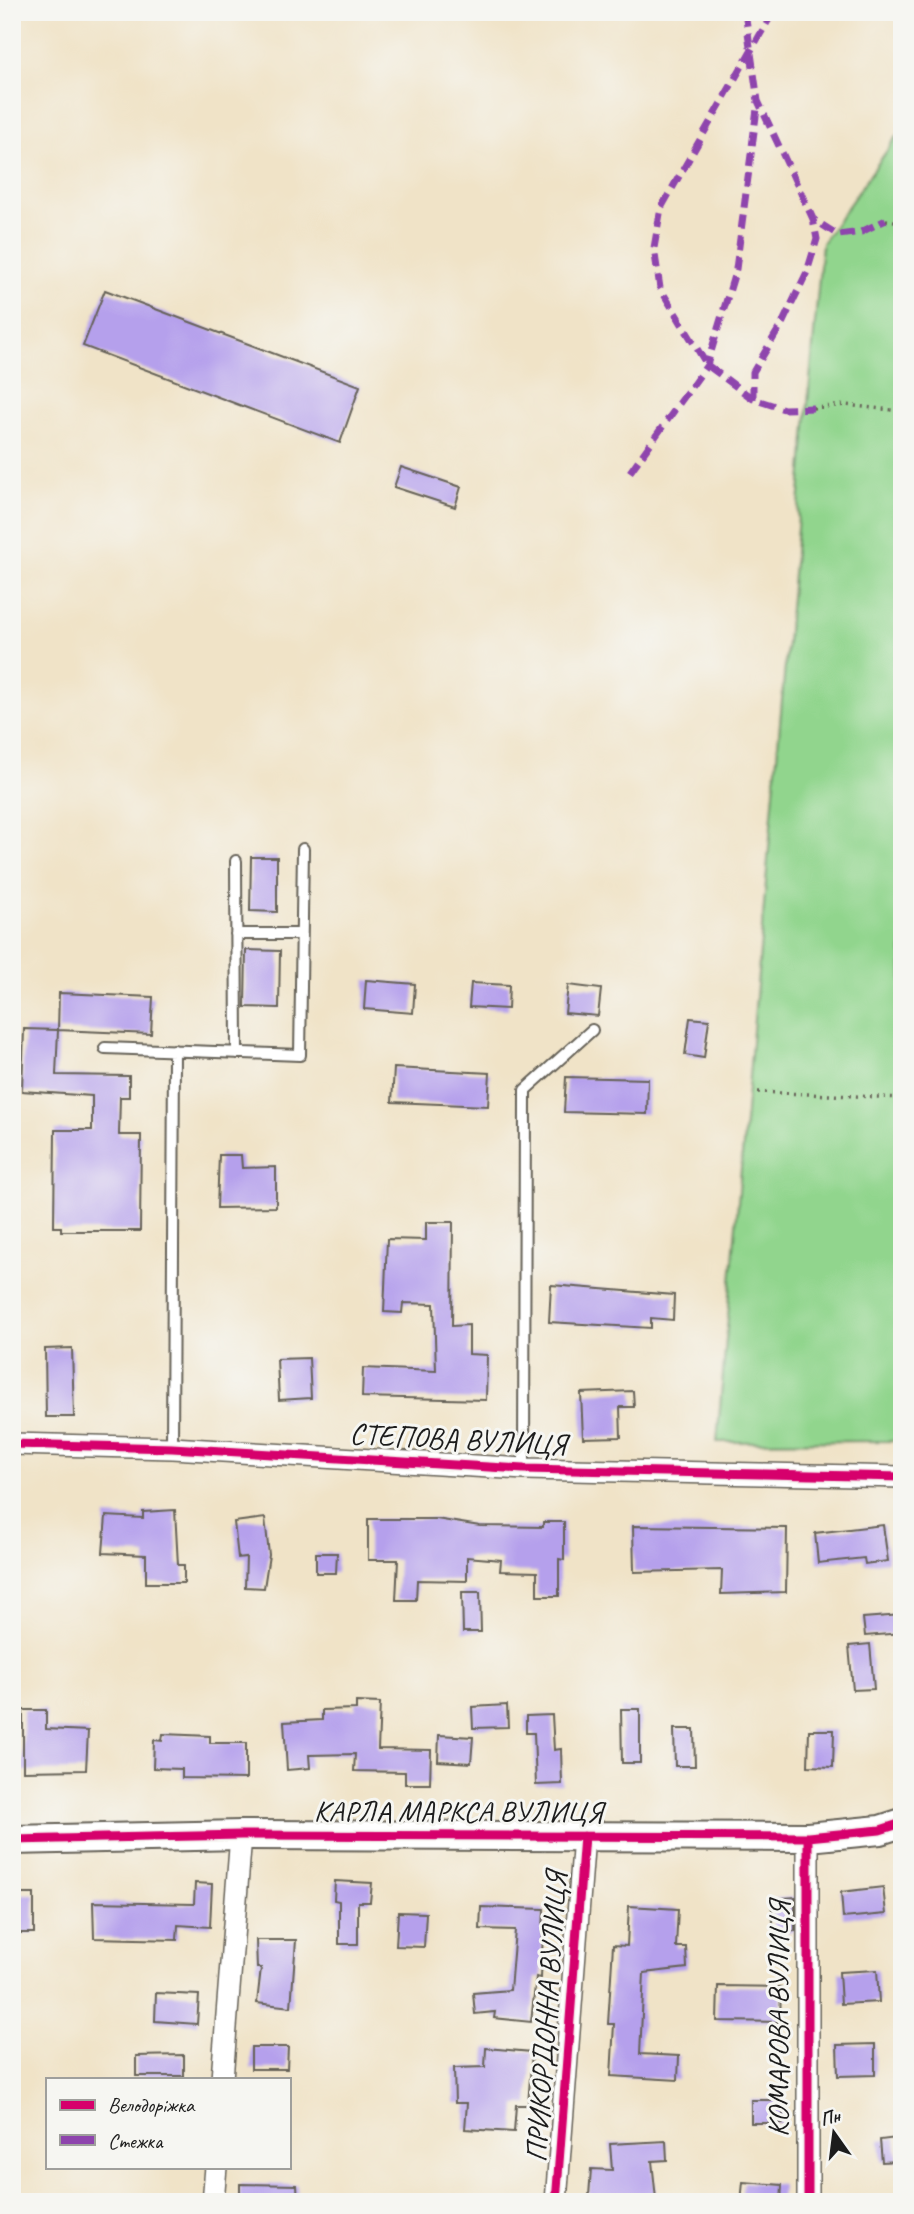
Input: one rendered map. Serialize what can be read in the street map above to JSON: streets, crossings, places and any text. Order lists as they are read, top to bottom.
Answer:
{
  "streets": {
    "street": [
      "СТЕПОВА ВУЛИЦЯ",
      "КАРЛА МАРКСА ВУЛИЦЯ",
      "ПРИКОРДОННА ВУЛИЦЯ",
      "КОМАРОВА ВУЛИЦЯ"
    ]
  },
  "crossings": [
    ["КАРЛА МАРКСА ВУЛИЦЯ", "ПРИКОРДОННА ВУЛИЦЯ"],
    ["КАРЛА МАРКСА ВУЛИЦЯ", "КОМАРОВА ВУЛИЦЯ"]
  ],
  "legend": ["Велодоріжка", "Стежка"],
  "north": "top"
}
